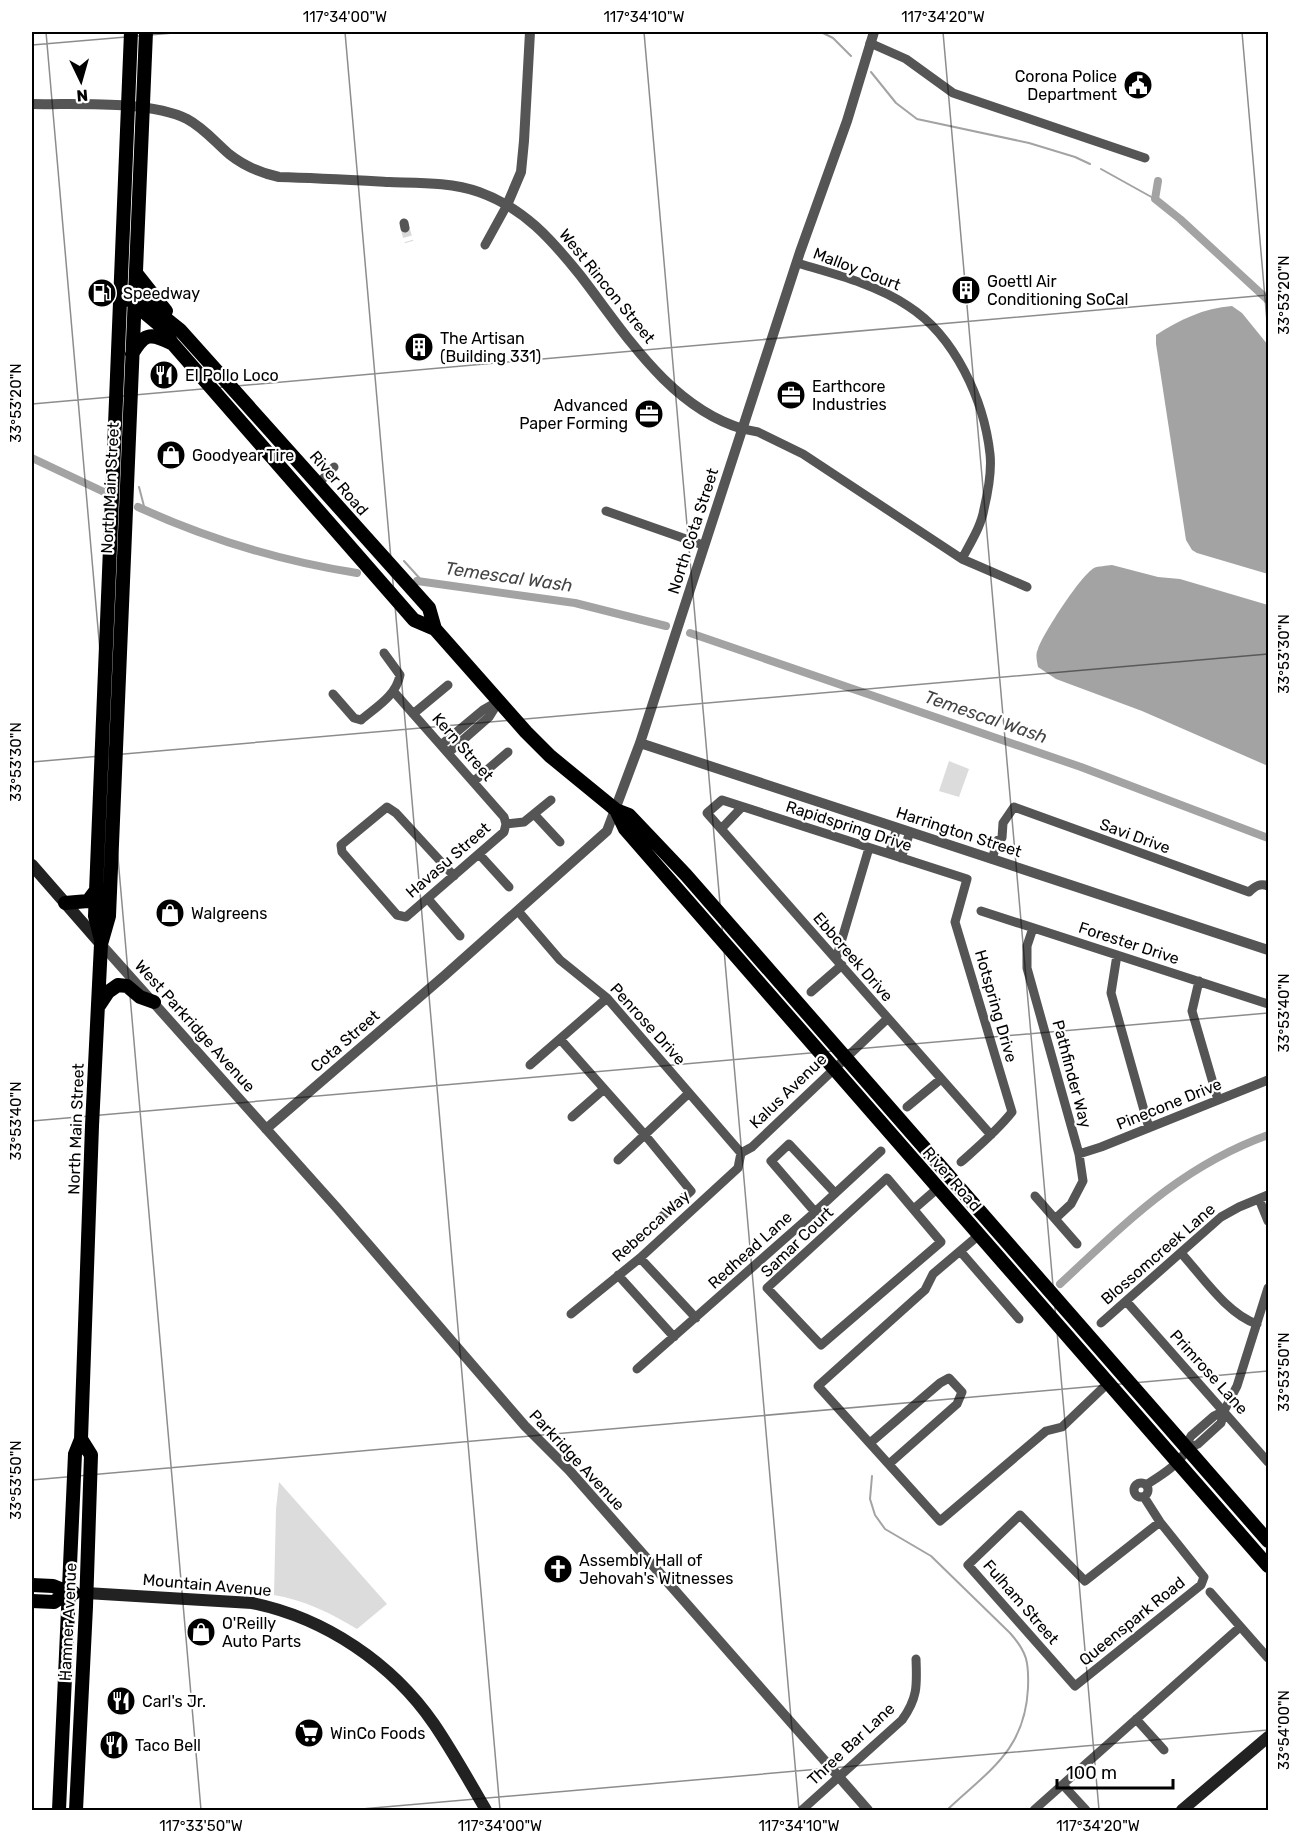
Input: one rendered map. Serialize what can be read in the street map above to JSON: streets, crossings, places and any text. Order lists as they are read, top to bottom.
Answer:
{
  "streets": {
    "main road": [
      "River Road",
      "North Main Street",
      "Mountain Avenue",
      "Hamner Avenue"
    ],
    "street": [
      "Malloy Court",
      "West Rincon Street",
      "North Cota Street",
      "Kern Street",
      "Rapidspring Drive",
      "Harrington Street",
      "Savi Drive",
      "Havasu Street",
      "Forester Drive",
      "Ebbcreek Drive",
      "Hotspring Drive",
      "Penrose Drive",
      "West Parkridge Avenue",
      "Cota Street",
      "Pathfinder Way",
      "Kalus Avenue",
      "Pinecone Drive",
      "Rebecca Way",
      "Samar Court",
      "Redhead Lane",
      "Blossomcreek Lane",
      "Primrose Lane",
      "Parkridge Avenue",
      "Fulham Street",
      "Queenspark Road",
      "Three Bar Lane"
    ]
  },
  "crossings": [
    ["Malloy Court", "West Rincon Street"],
    ["Malloy Court", "North Cota Street"],
    ["West Rincon Street", "North Main Street"],
    ["West Rincon Street", "North Cota Street"],
    ["River Road", "North Main Street"],
    ["River Road", "North Cota Street"],
    ["River Road", "Kalus Avenue"],
    ["North Main Street", "West Parkridge Avenue"],
    ["North Main Street", "Hamner Avenue"],
    ["North Cota Street", "Harrington Street"],
    ["North Cota Street", "Penrose Drive"],
    ["North Cota Street", "Cota Street"],
    ["Kern Street", "Havasu Street"],
    ["Rapidspring Drive", "Ebbcreek Drive"],
    ["Rapidspring Drive", "Hotspring Drive"],
    ["Harrington Street", "Savi Drive"],
    ["Forester Drive", "Pathfinder Way"],
    ["Ebbcreek Drive", "Hotspring Drive"],
    ["Ebbcreek Drive", "Kalus Avenue"],
    ["Penrose Drive", "Kalus Avenue"],
    ["Penrose Drive", "Rebecca Way"],
    ["West Parkridge Avenue", "Cota Street"],
    ["West Parkridge Avenue", "Parkridge Avenue"],
    ["Cota Street", "Parkridge Avenue"],
    ["Pathfinder Way", "Pinecone Drive"],
    ["Kalus Avenue", "Rebecca Way"],
    ["Blossomcreek Lane", "Primrose Lane"],
    ["Parkridge Avenue", "Three Bar Lane"],
    ["Mountain Avenue", "Hamner Avenue"],
    ["Fulham Street", "Queenspark Road"]
  ],
  "water": ["Temescal Wash"],
  "places": {
    "public building": ["Corona Police Department"],
    "building": ["Goettl Air Conditioning SoCal", "The Artisan (Building 331)"],
    "fuel station": ["Speedway"],
    "restaurant": ["El Pollo Loco", "Carl's Jr.", "Taco Bell"],
    "office": ["Earthcore Industries", "Advanced Paper Forming"],
    "shop": ["Goodyear Tire", "Walgreens", "O'Reilly Auto Parts"],
    "church": ["Assembly Hall of Jehovah's Witnesses"],
    "supermarket": ["WinCo Foods"]
  },
  "scale_bar": "100 m",
  "north": "bottom",
  "coordinates": [
    "117°34'00\"W",
    "117°34'10\"W",
    "117°34'20\"W",
    "33°53'20\"N",
    "33°53'30\"N",
    "33°53'40\"N",
    "33°53'50\"N",
    "33°54'00\"N",
    "117°33'50\"W"
  ]
}
